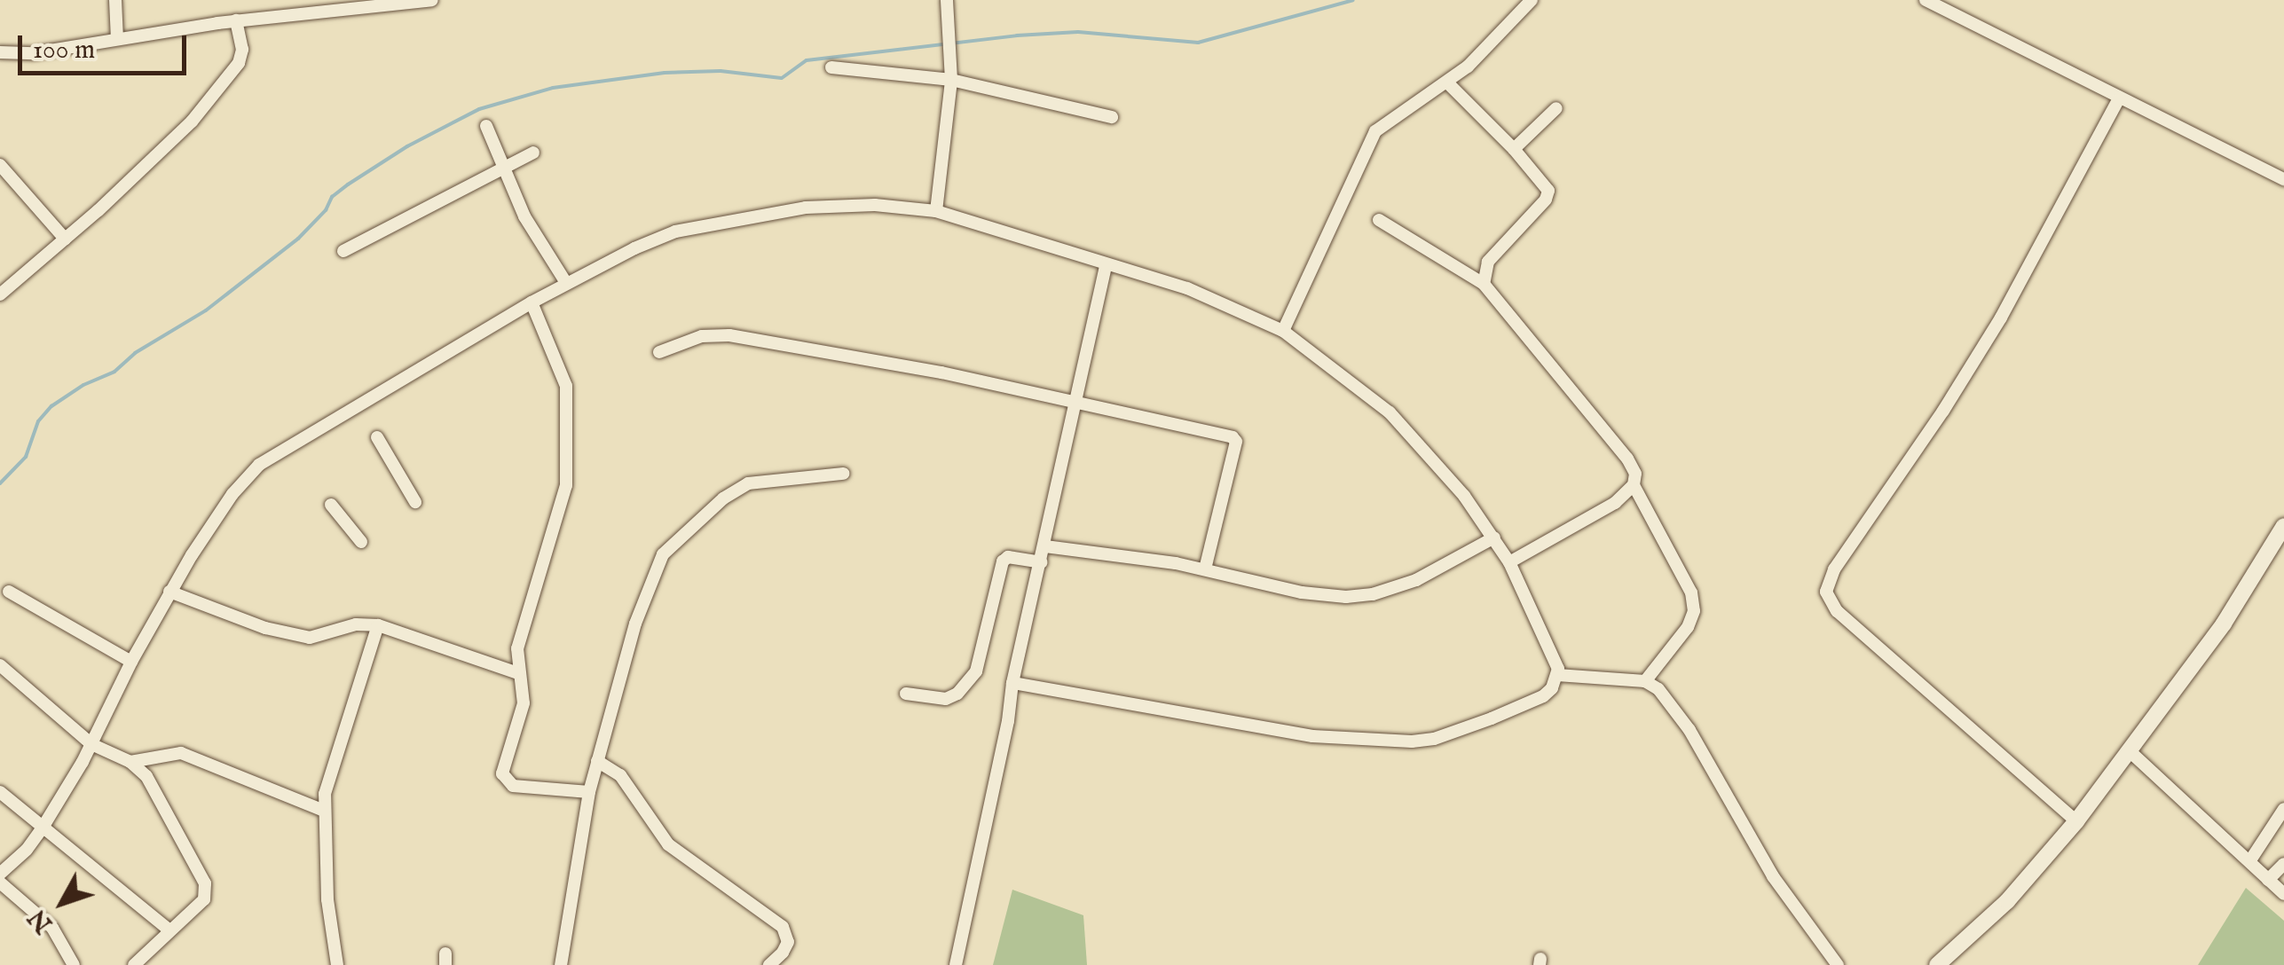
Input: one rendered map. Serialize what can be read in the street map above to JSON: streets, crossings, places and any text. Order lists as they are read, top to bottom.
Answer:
{
  "scale_bar": "100 m",
  "north": "bottom left"
}
